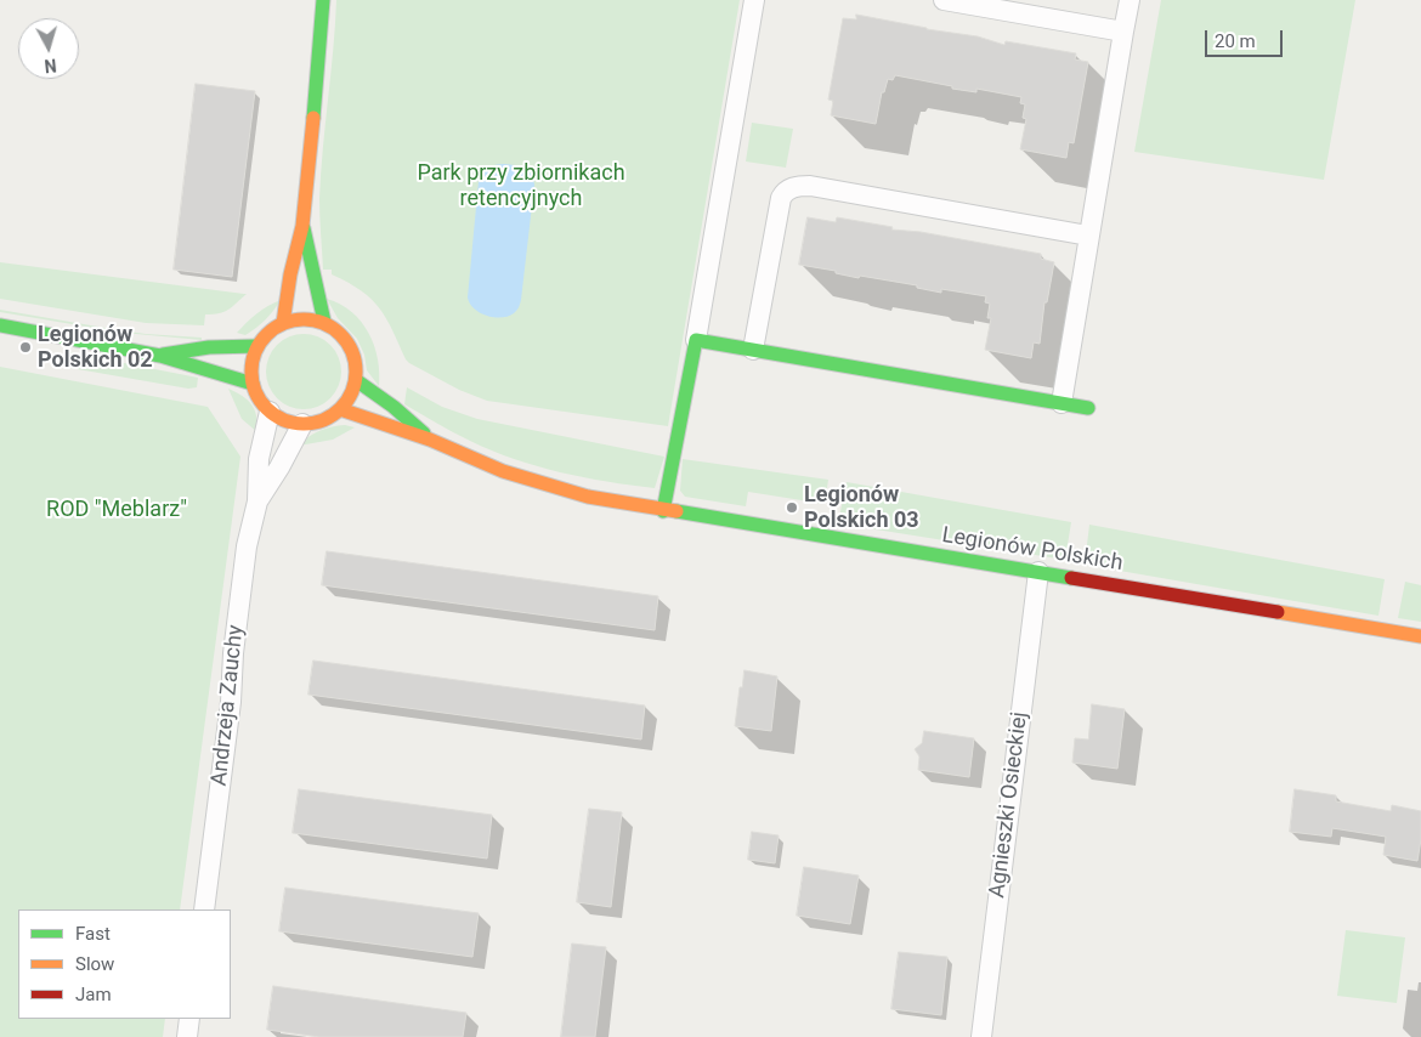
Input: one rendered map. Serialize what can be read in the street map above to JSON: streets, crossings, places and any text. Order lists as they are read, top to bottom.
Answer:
{
  "streets": {
    "street": ["Legionów Polskich", "Andrzeja Zauchy", "Agnieszki Osieckiej"]
  },
  "crossings": [
    ["Legionów Polskich", "Andrzeja Zauchy"],
    ["Legionów Polskich", "Agnieszki Osieckiej"]
  ],
  "parks": ["Park przy zbiornikach retencyjnych", "ROD \"Meblarz\""],
  "places": ["Legionów Polskich 02", "Legionów Polskich 03"],
  "legend": ["Fast", "Slow", "Jam"],
  "scale_bar": "20 m",
  "north": "bottom"
}
